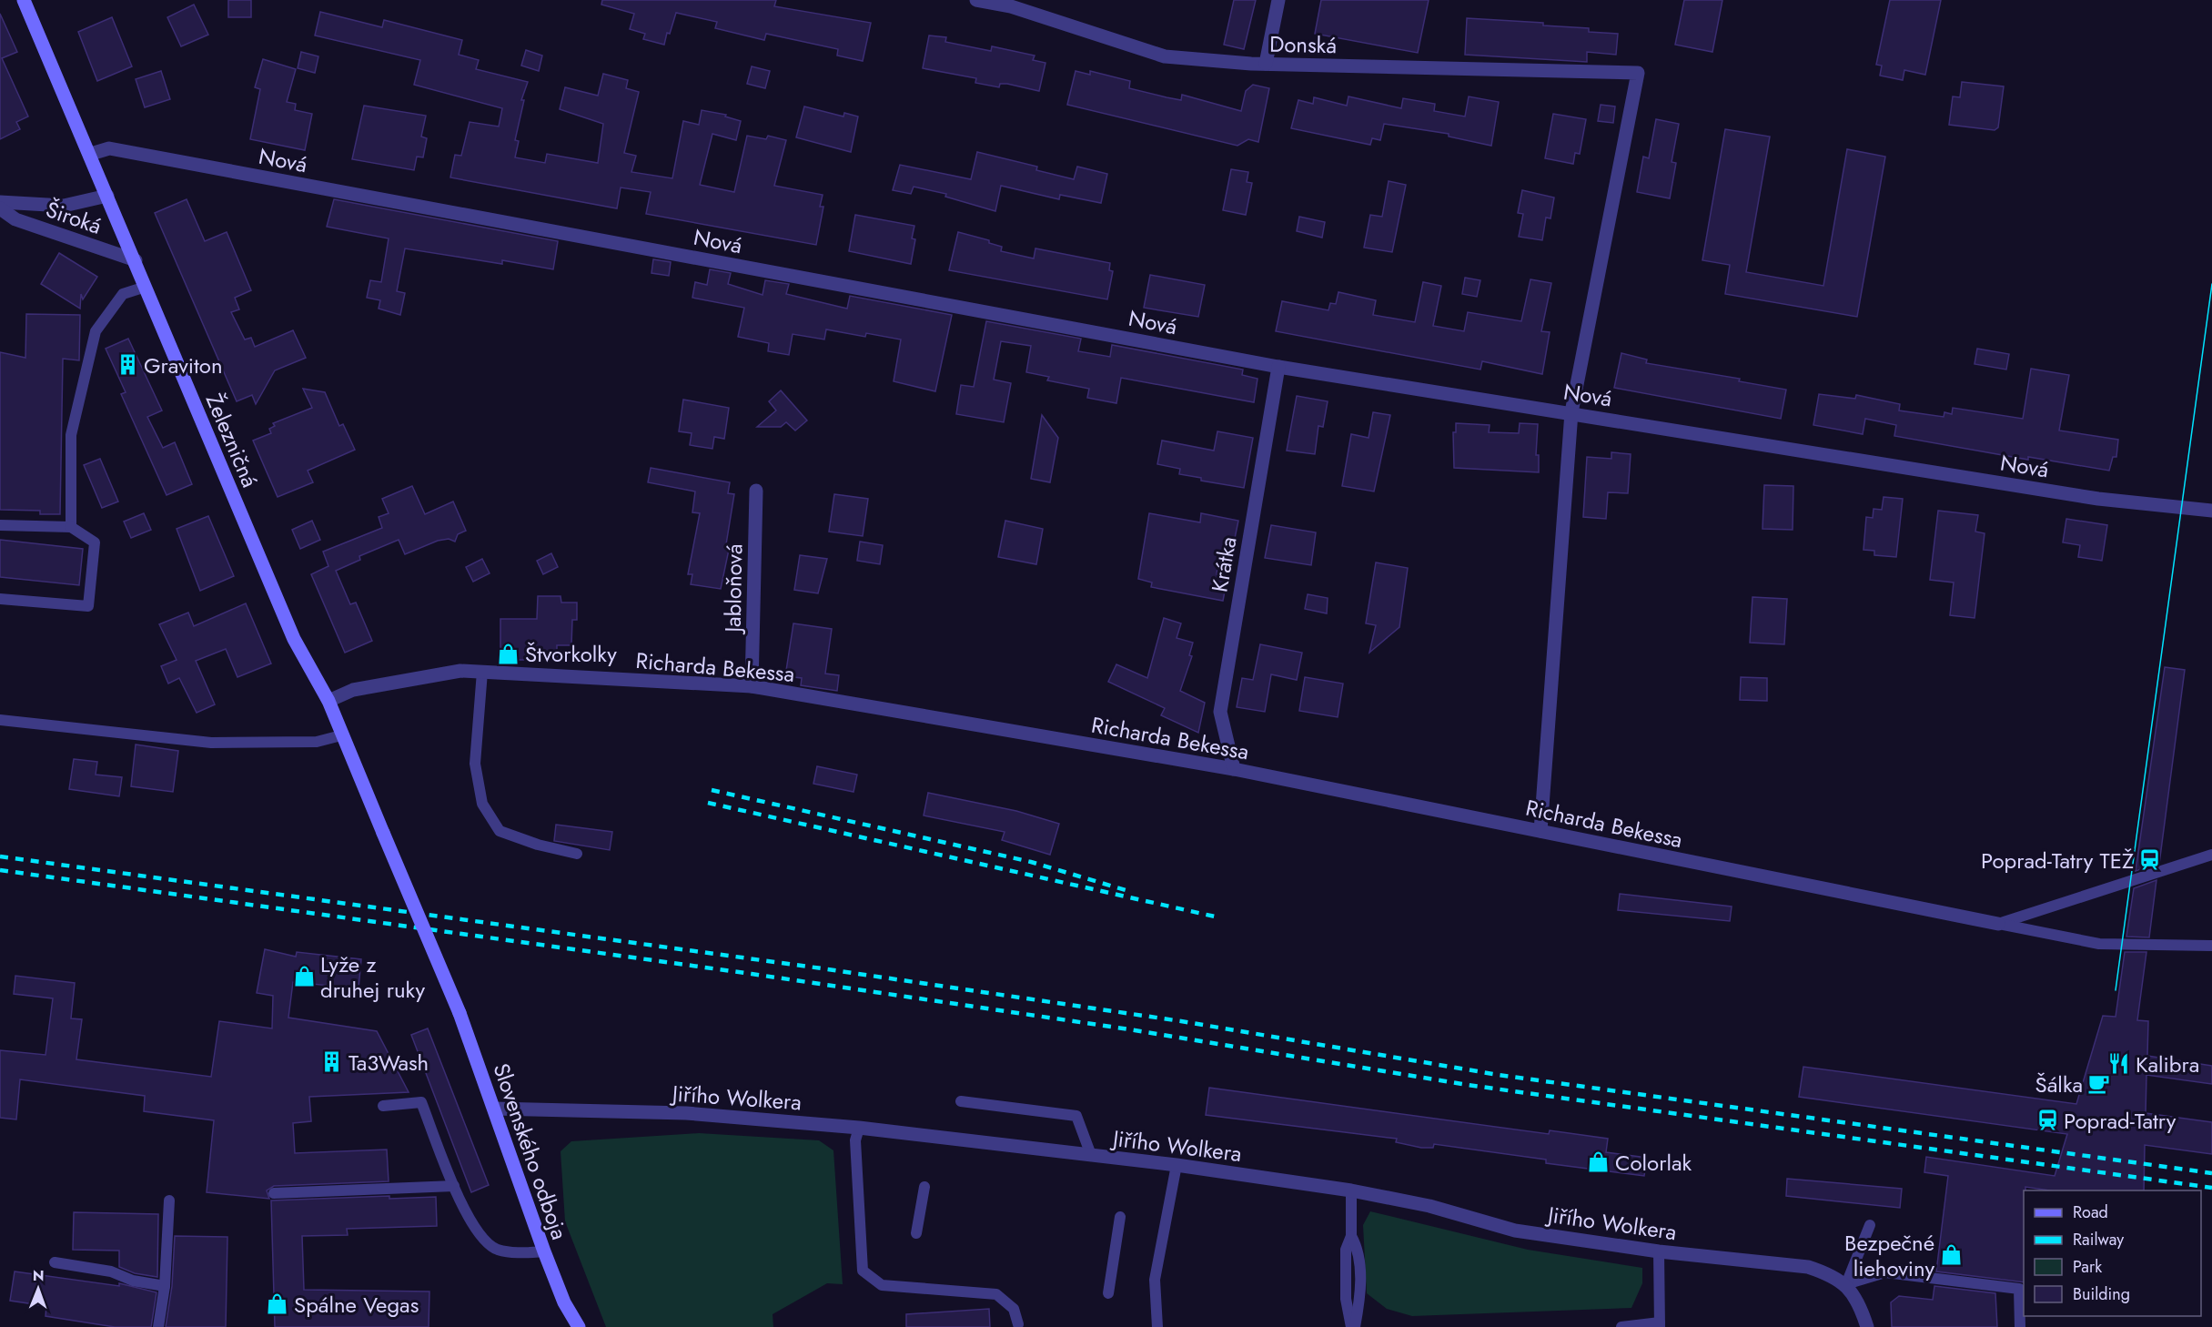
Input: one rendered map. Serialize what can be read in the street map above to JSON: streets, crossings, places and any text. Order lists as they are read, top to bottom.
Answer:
{
  "streets": {
    "street": [
      "Donská",
      "Nová",
      "Široká",
      "Železničná",
      "Krátka",
      "Jabloňová",
      "Richarda Bekessa",
      "Jiřího Wolkera",
      "Slovenského odboja"
    ]
  },
  "crossings": [
    ["Donská", "Nová"],
    ["Nová", "Železničná"],
    ["Nová", "Krátka"],
    ["Široká", "Železničná"],
    ["Železničná", "Richarda Bekessa"],
    ["Železničná", "Slovenského odboja"],
    ["Krátka", "Richarda Bekessa"],
    ["Jabloňová", "Richarda Bekessa"],
    ["Jiřího Wolkera", "Slovenského odboja"]
  ],
  "places": {
    "building": ["Graviton", "Ta3Wash"],
    "shop": [
      "Štvorkolky",
      "Lyže z druhej ruky",
      "Colorlak",
      "Bezpečné liehoviny",
      "Spálne Vegas"
    ],
    "station": ["Poprad-Tatry TEŽ", "Poprad-Tatry"],
    "restaurant": ["Kalibra"],
    "cafe": ["Šálka"]
  },
  "legend": [
    "Road",
    "Railway",
    "Park",
    "Building"
  ],
  "north": "top"
}
